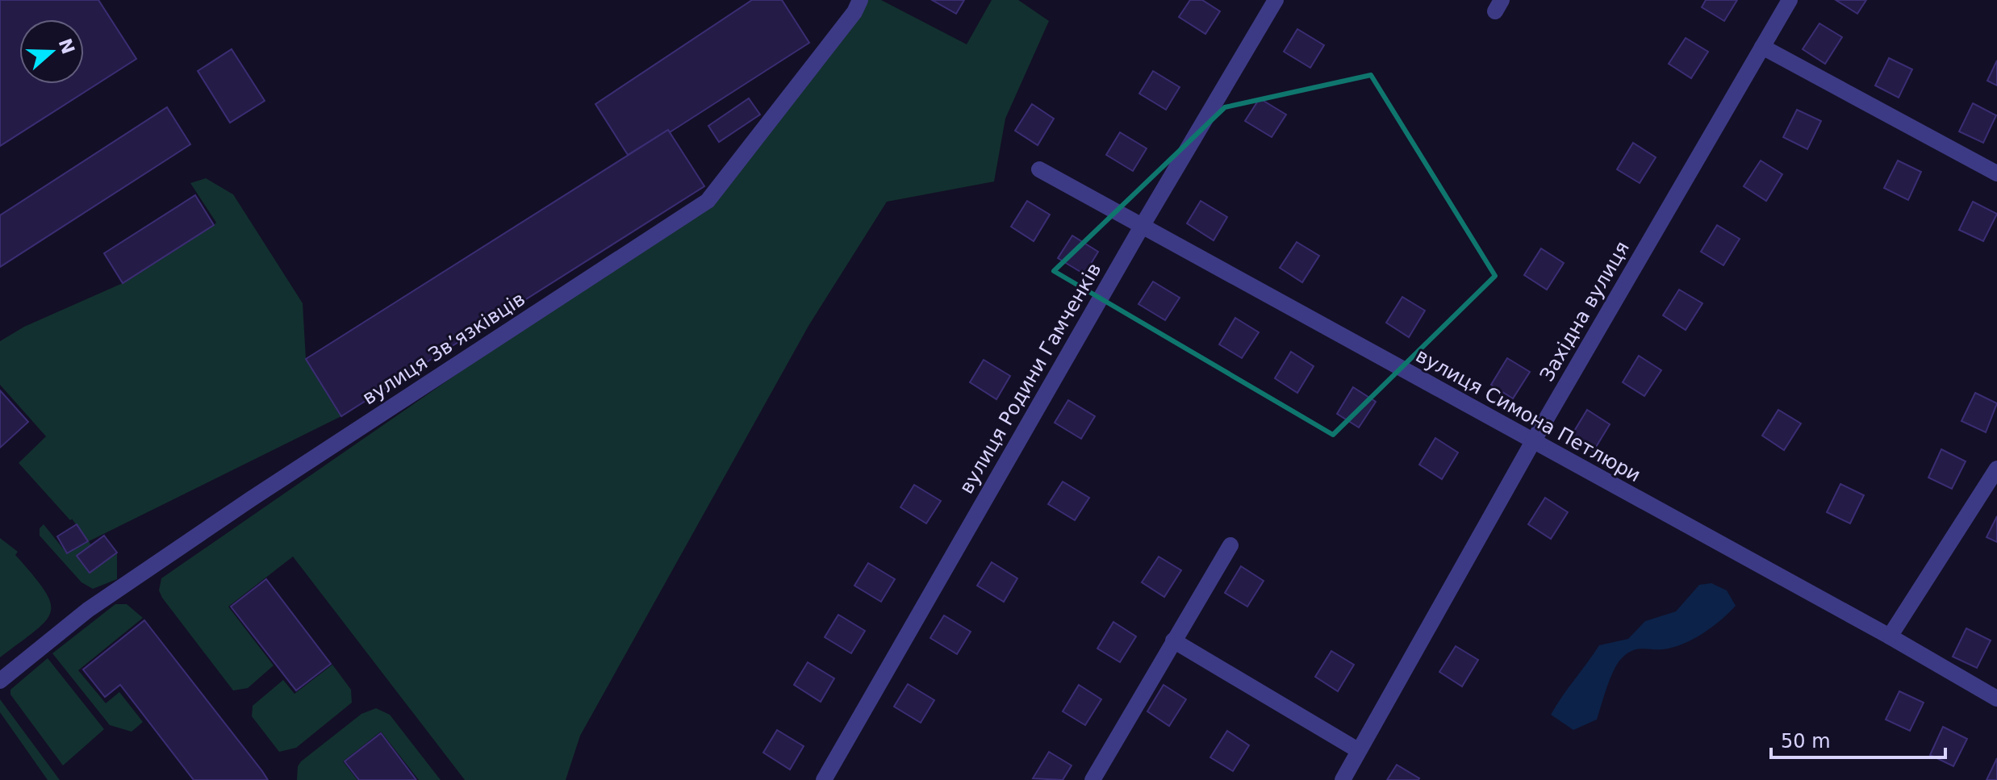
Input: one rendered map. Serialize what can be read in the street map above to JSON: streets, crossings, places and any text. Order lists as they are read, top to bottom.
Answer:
{
  "streets": {
    "street": [
      "Західна вулиця",
      "вулиця Звʼязківців",
      "вулиця Родини Гамченків",
      "вулиця Симона Петлюри"
    ]
  },
  "crossings": [
    ["Західна вулиця", "вулиця Симона Петлюри"],
    ["вулиця Родини Гамченків", "вулиця Симона Петлюри"]
  ],
  "scale_bar": "50 m",
  "north": "right"
}
